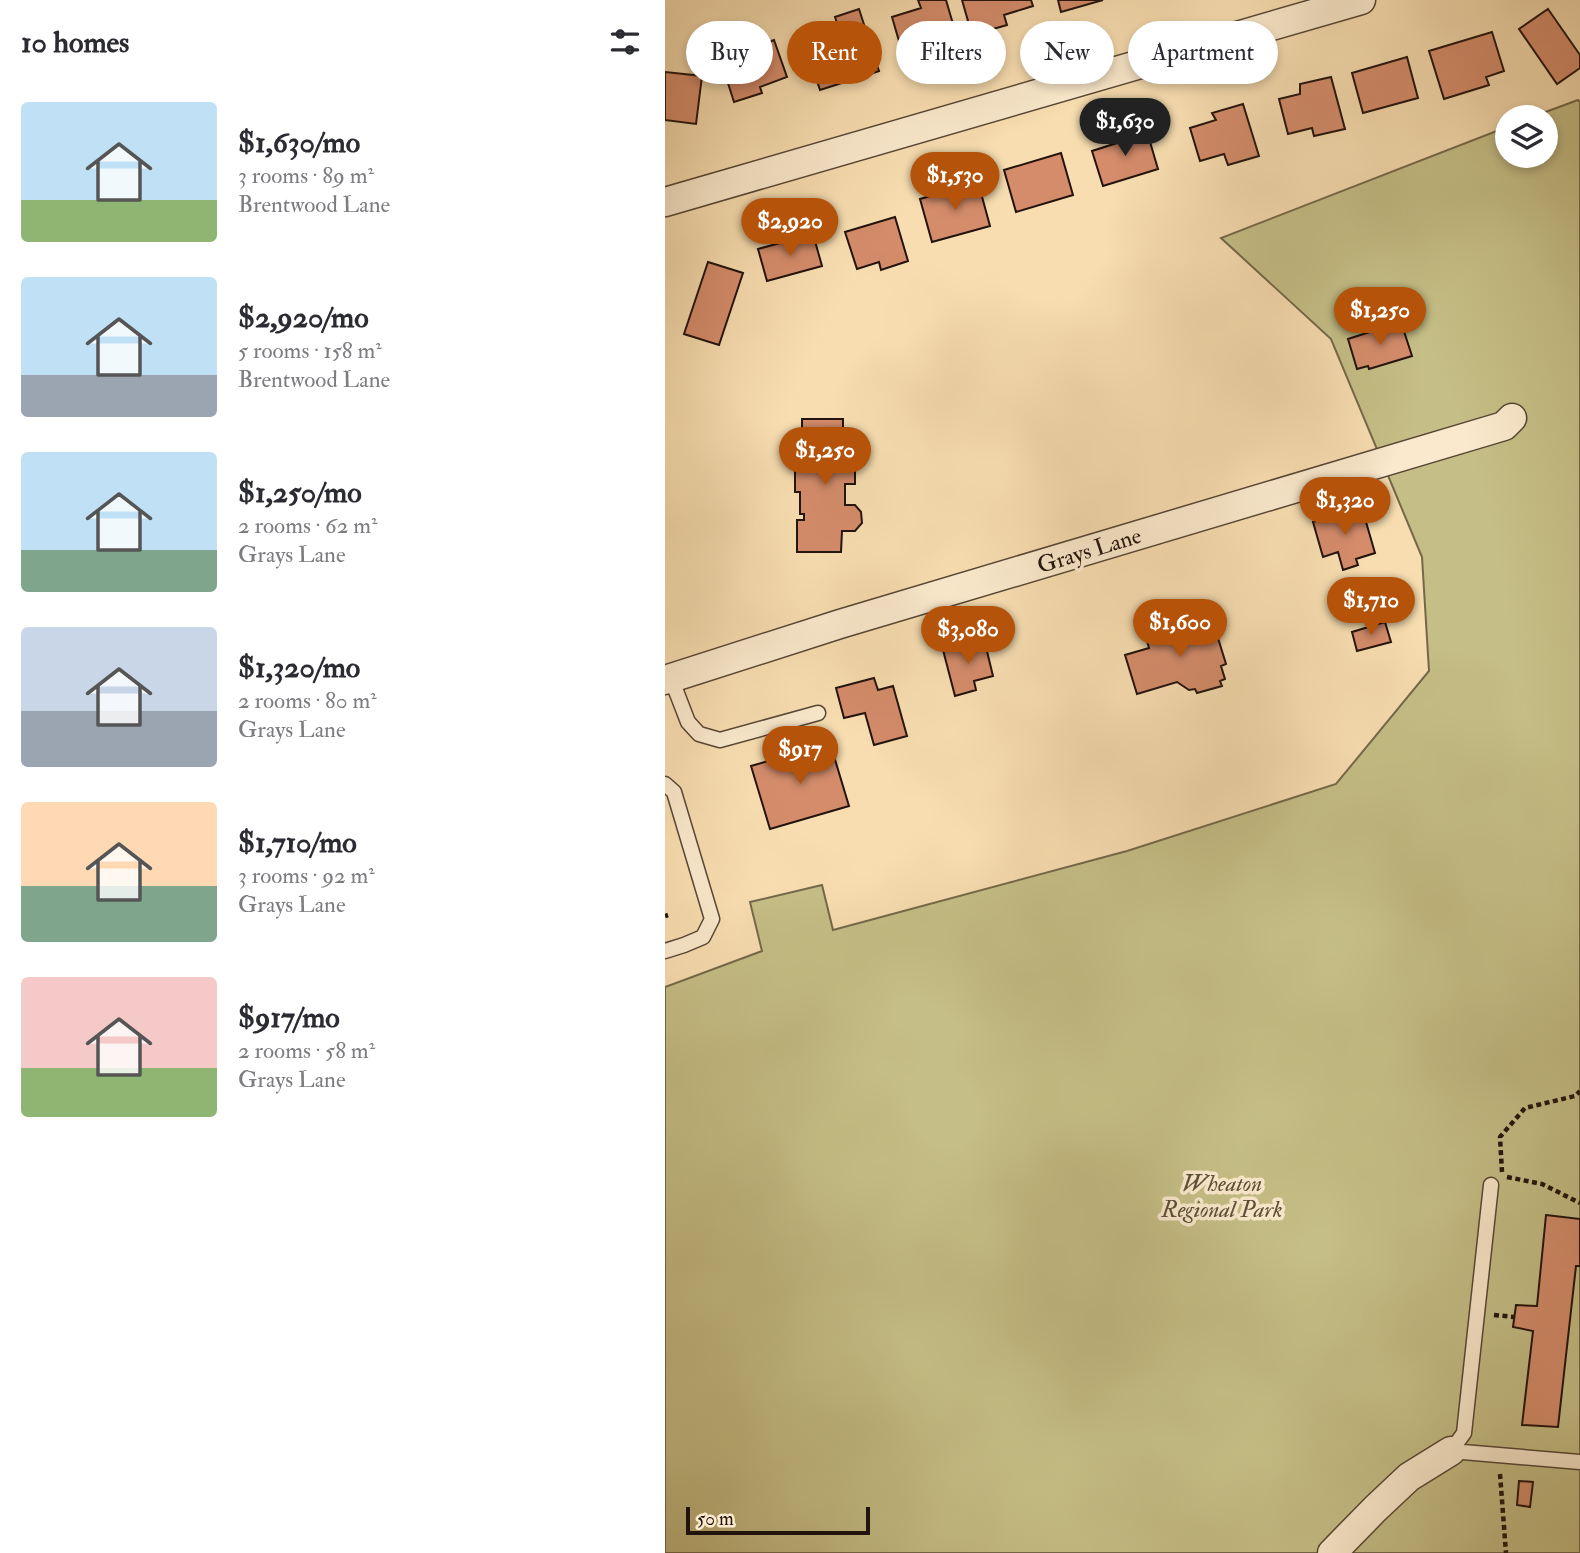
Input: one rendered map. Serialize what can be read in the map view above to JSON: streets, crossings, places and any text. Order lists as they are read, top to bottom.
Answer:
{
  "streets": {
    "street": ["Grays Lane"]
  },
  "parks": ["Wheaton Regional Park"],
  "scale_bar": "50 m",
  "page": {
    "heading": "10 homes",
    "chip": [
      "Buy",
      "Rent",
      "Filters",
      "New",
      "Apartment"
    ],
    "list": [
      {
        "name": "$1,630/mo",
        "note": "3 rooms · 89 m² · Brentwood Lane"
      },
      {
        "name": "$2,920/mo",
        "note": "5 rooms · 158 m² · Brentwood Lane"
      },
      {
        "name": "$1,250/mo",
        "note": "2 rooms · 62 m² · Grays Lane"
      },
      {
        "name": "$1,320/mo",
        "note": "2 rooms · 80 m² · Grays Lane"
      },
      {
        "name": "$1,710/mo",
        "note": "3 rooms · 92 m² · Grays Lane"
      },
      {
        "name": "$917/mo",
        "note": "2 rooms · 58 m² · Grays Lane"
      }
    ],
    "price": [
      "$1,630",
      "$1,530",
      "$2,920",
      "$1,250",
      "$1,250",
      "$1,320",
      "$1,710",
      "$1,600",
      "$3,080",
      "$917"
    ],
    "scale": "50 m"
  }
}
